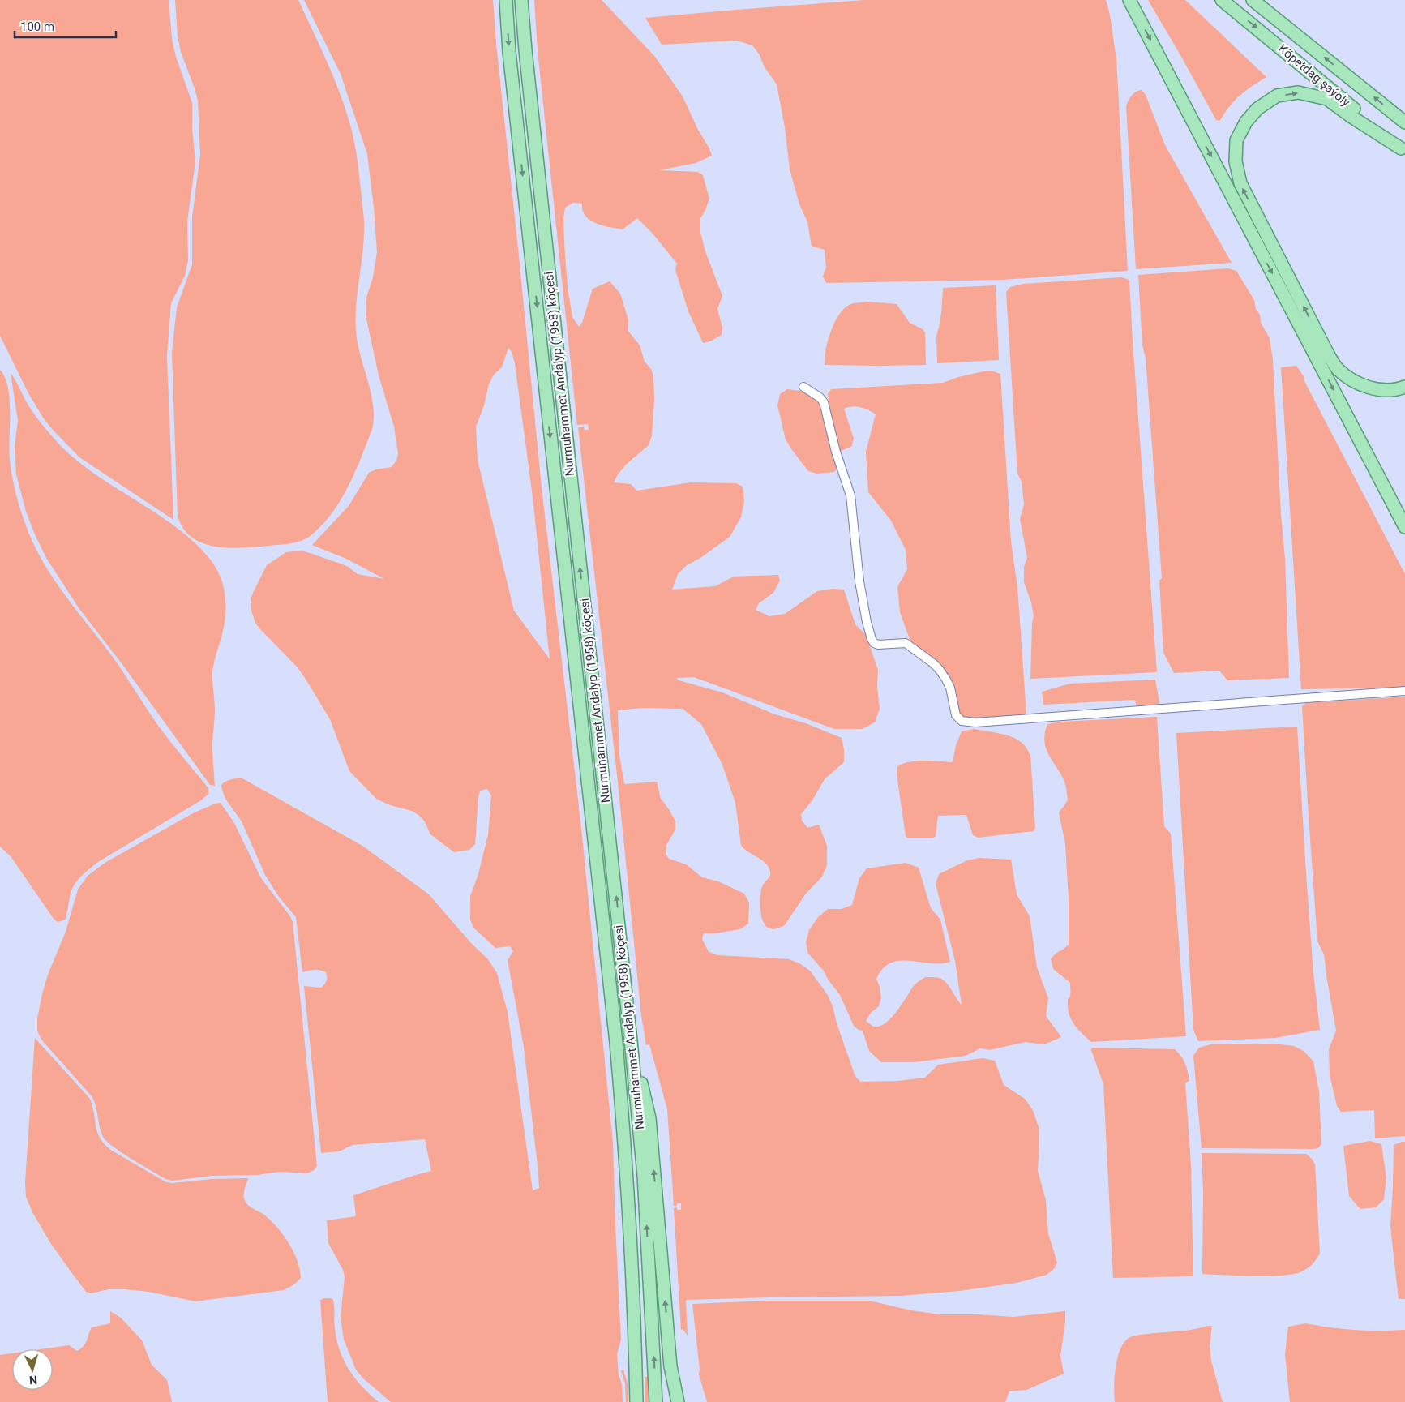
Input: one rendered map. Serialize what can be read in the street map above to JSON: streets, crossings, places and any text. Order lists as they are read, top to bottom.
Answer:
{
  "streets": {
    "main road": ["Köpetdag şaýoly", "Nurmuhammet Andalyp (1958) köçesi"]
  },
  "scale_bar": "100 m",
  "north": "bottom"
}
